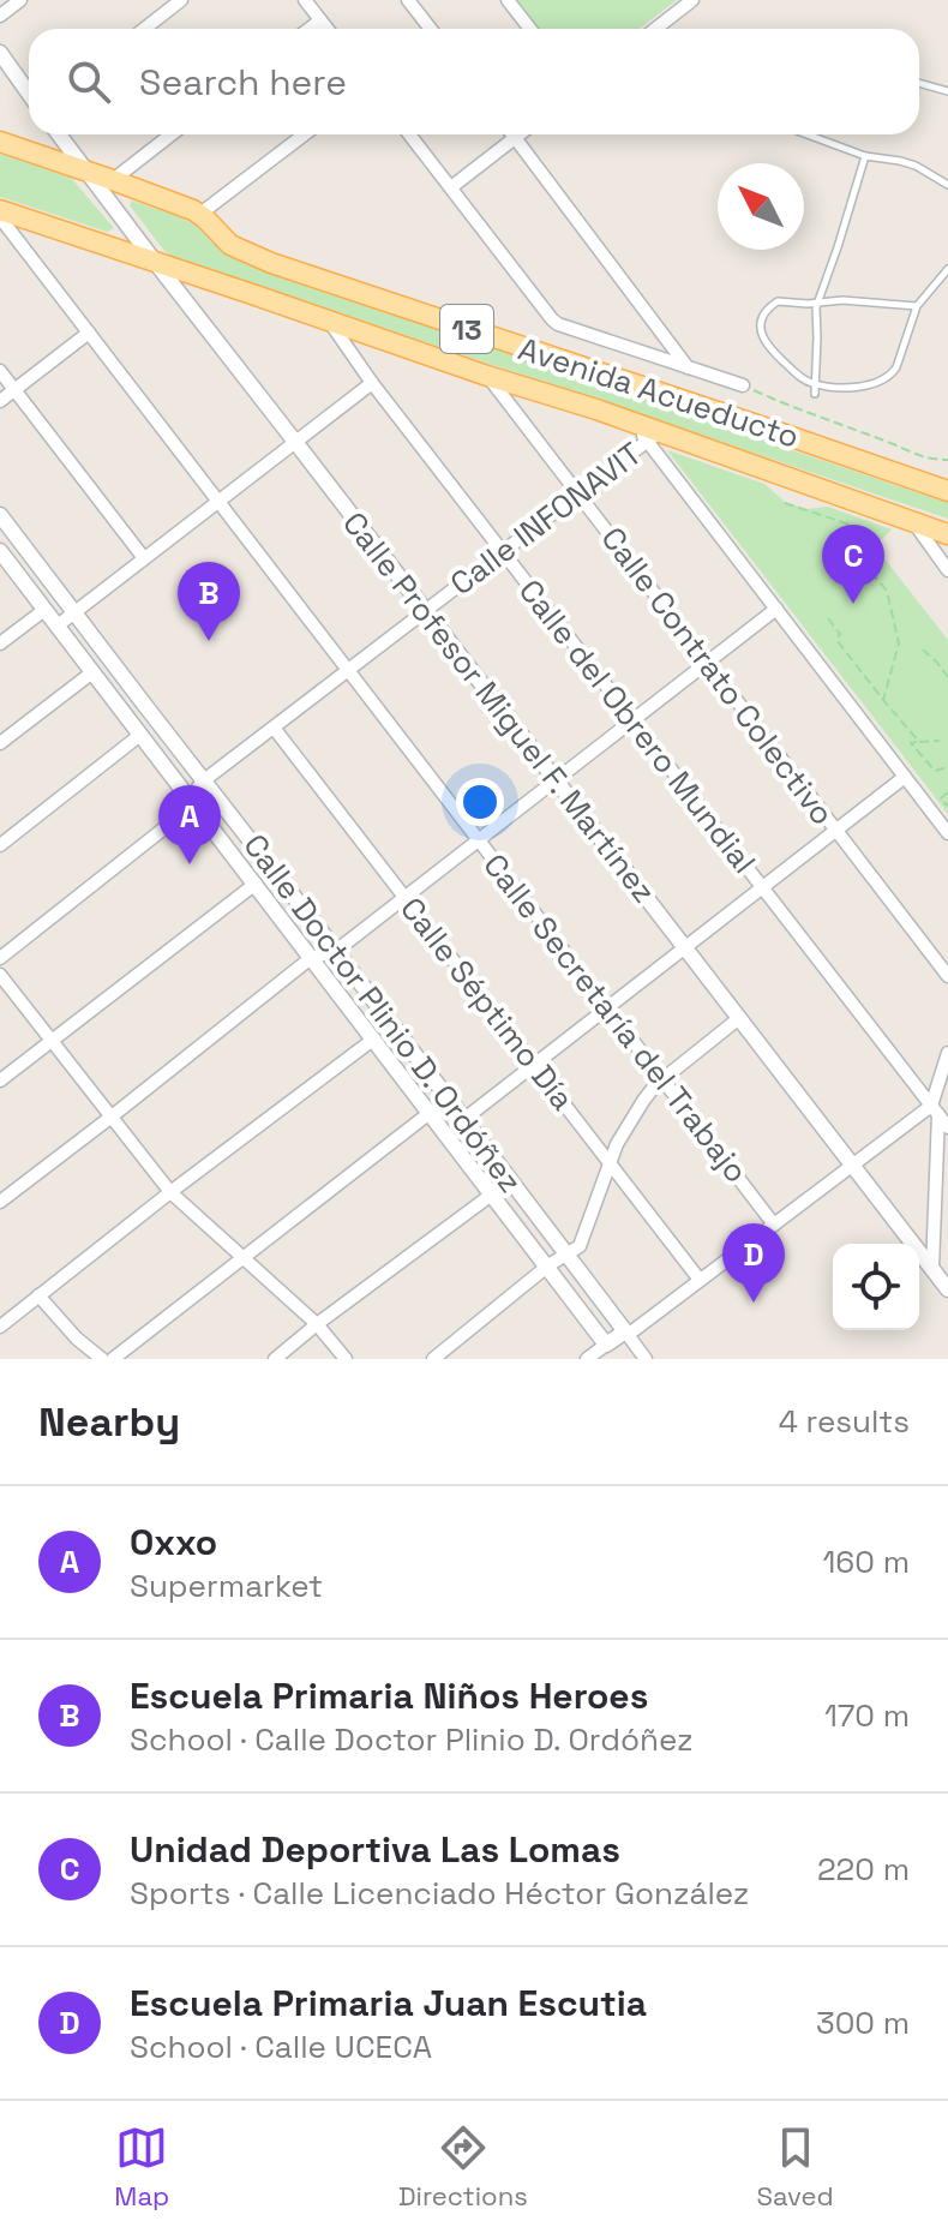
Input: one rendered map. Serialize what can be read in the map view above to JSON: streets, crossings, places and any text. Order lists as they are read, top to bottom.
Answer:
{
  "streets": {
    "main road": ["13", "Avenida Acueducto"],
    "street": [
      "Calle INFONAVIT",
      "Calle Contrato Colectivo",
      "Calle Profesor Miguel F. Martínez",
      "Calle del Obrero Mundial",
      "Calle Séptimo Día",
      "Calle Doctor Plinio D. Ordóñez",
      "Calle Secretaría del Trabajo"
    ]
  },
  "crossings": [
    ["Avenida Acueducto", "Calle INFONAVIT"],
    ["Avenida Acueducto", "Calle Contrato Colectivo"],
    ["Avenida Acueducto", "Calle Profesor Miguel F. Martínez"],
    ["Avenida Acueducto", "Calle del Obrero Mundial"],
    ["Avenida Acueducto", "Calle Secretaría del Trabajo"],
    ["Calle INFONAVIT", "Calle Contrato Colectivo"],
    ["Calle INFONAVIT", "Calle Profesor Miguel F. Martínez"],
    ["Calle INFONAVIT", "Calle del Obrero Mundial"],
    ["Calle INFONAVIT", "Calle Séptimo Día"],
    ["Calle INFONAVIT", "Calle Doctor Plinio D. Ordóñez"],
    ["Calle INFONAVIT", "Calle Secretaría del Trabajo"]
  ],
  "north": "top left",
  "page": {
    "search": "Search here",
    "pins": [
      "C",
      "B",
      "A",
      "D"
    ],
    "heading": ["Nearby", "4 results"],
    "list": [
      {
        "mark": "A",
        "name": "Oxxo",
        "note": "Supermarket",
        "value": "160 m"
      },
      {
        "mark": "B",
        "name": "Escuela Primaria Niños Heroes",
        "note": "School · Calle Doctor Plinio D. Ordóñez",
        "value": "170 m"
      },
      {
        "mark": "C",
        "name": "Unidad Deportiva Las Lomas",
        "note": "Sports · Calle Licenciado Héctor González",
        "value": "220 m"
      },
      {
        "mark": "D",
        "name": "Escuela Primaria Juan Escutia",
        "note": "School · Calle UCECA",
        "value": "300 m"
      }
    ],
    "nav": ["Map", "Directions", "Saved"]
  }
}
